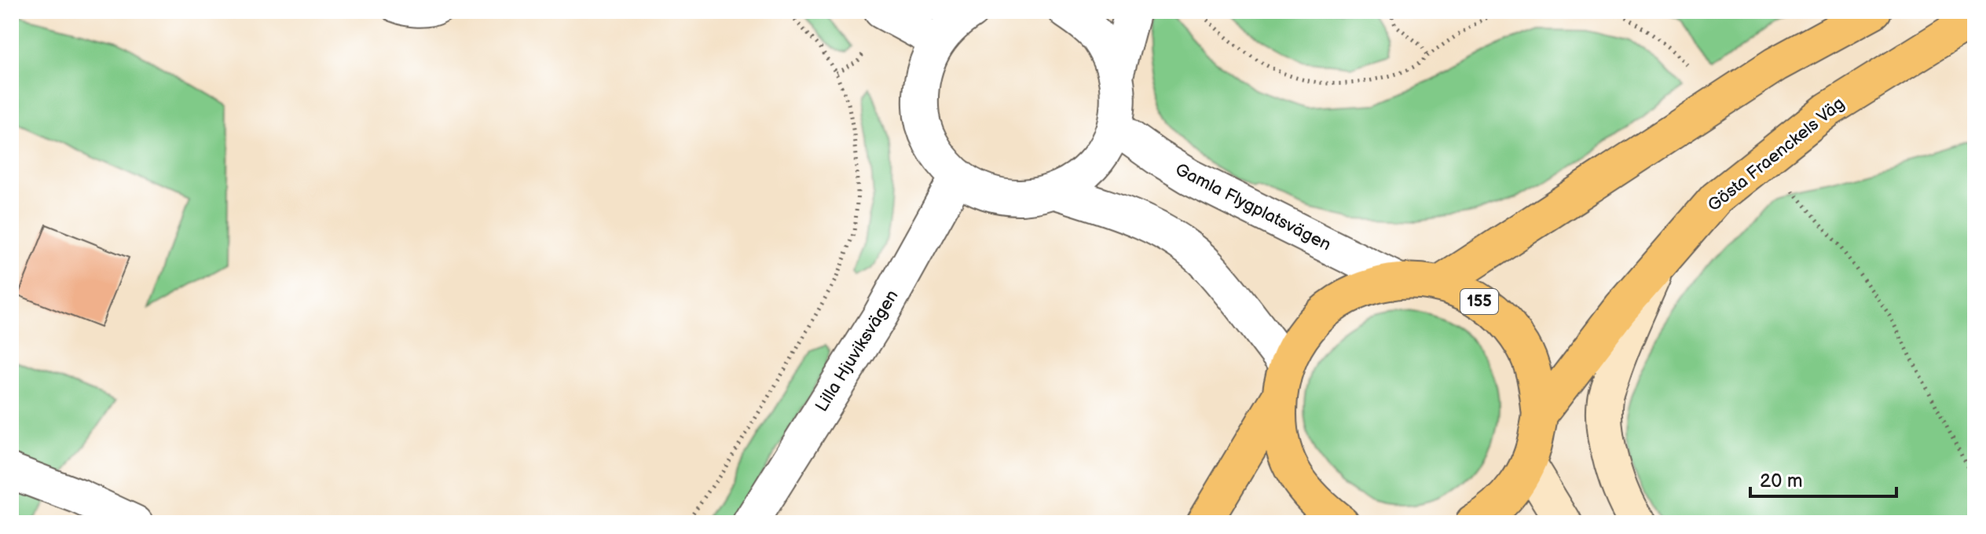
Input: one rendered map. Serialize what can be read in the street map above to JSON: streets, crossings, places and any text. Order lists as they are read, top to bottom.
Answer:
{
  "streets": {
    "main road": ["Gösta Fraenckels Väg", "155"],
    "street": ["Gamla Flygplatsvägen", "Lilla Hjuviksvägen"]
  },
  "crossings": [
    ["Gösta Fraenckels Väg", "Gamla Flygplatsvägen"],
    ["Gösta Fraenckels Väg", "155"]
  ],
  "scale_bar": "20 m"
}
